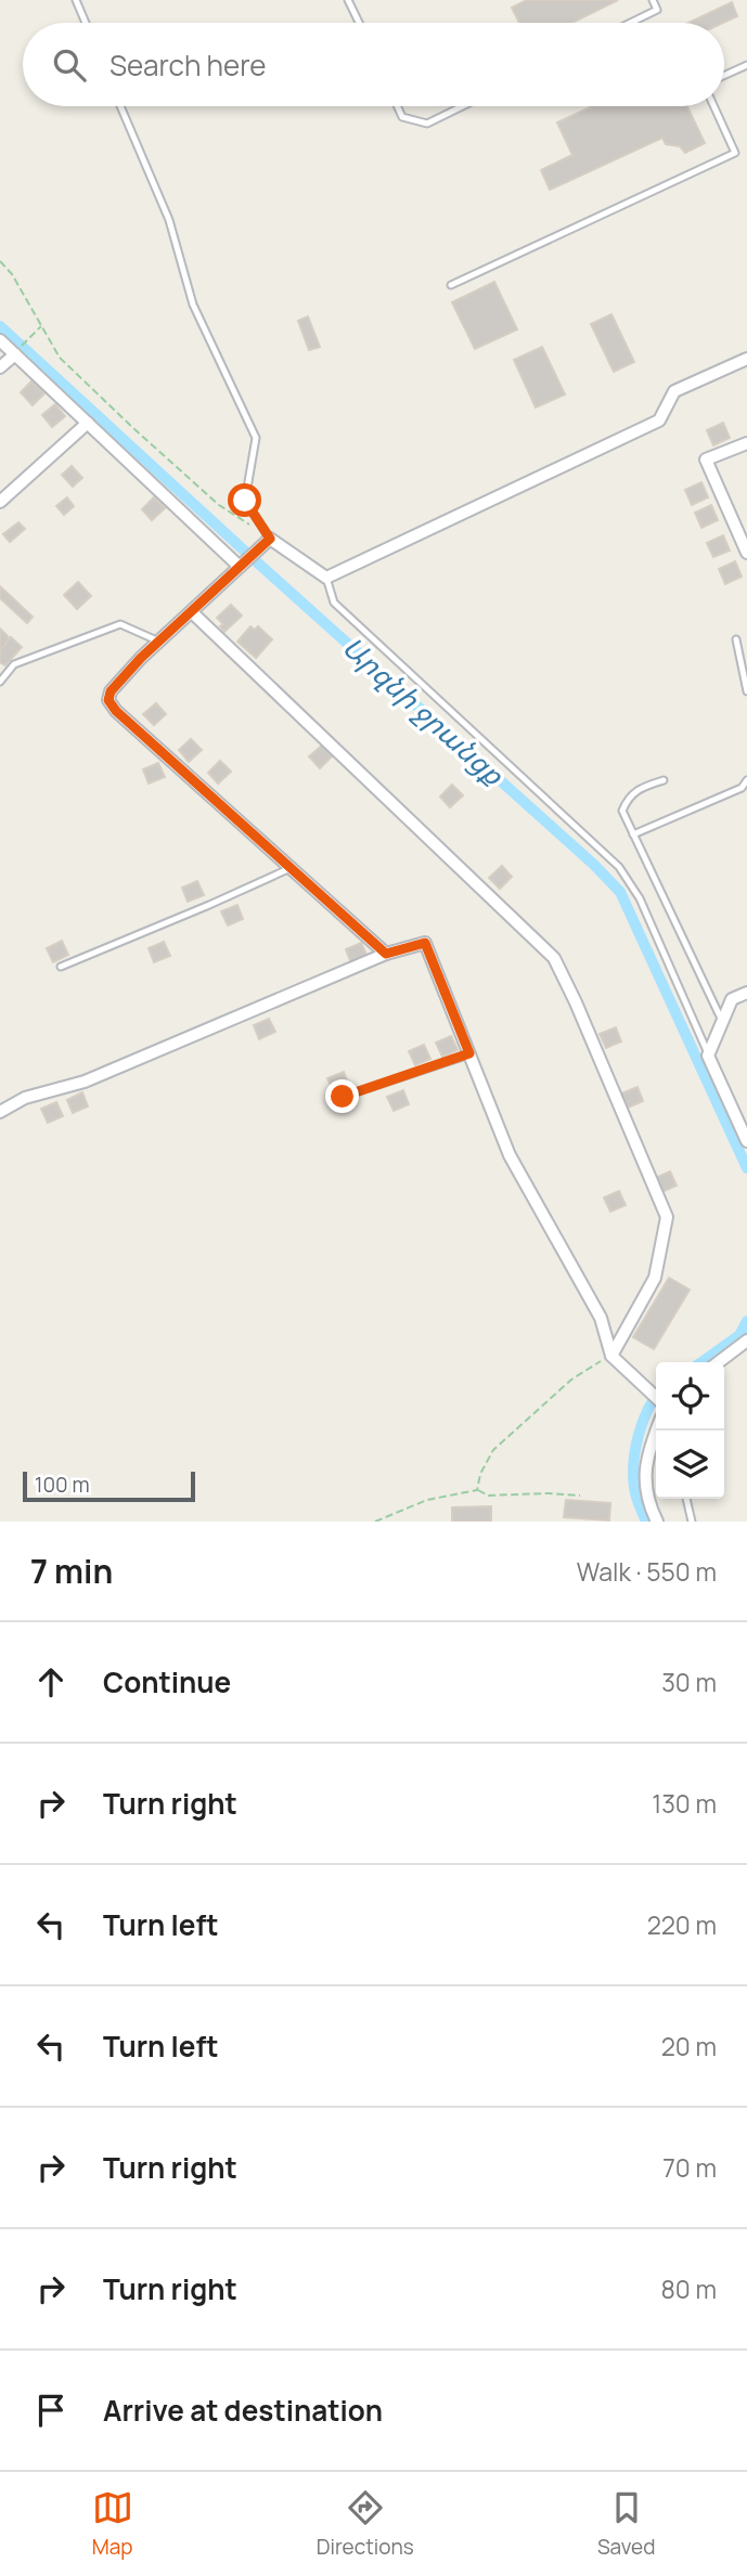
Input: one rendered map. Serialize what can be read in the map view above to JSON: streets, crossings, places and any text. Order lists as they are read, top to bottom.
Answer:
{
  "water": ["Արզնի ջրանցք"],
  "scale_bar": "100 m",
  "page": {
    "search": "Search here",
    "scale": "100 m",
    "heading": ["7 min", "Walk · 550 m"],
    "list": [
      ["Continue", "30 m"],
      ["Turn right", "130 m"],
      ["Turn left", "220 m"],
      ["Turn left", "20 m"],
      ["Turn right", "70 m"],
      ["Turn right", "80 m"],
      "Arrive at destination"
    ],
    "nav": ["Map", "Directions", "Saved"]
  }
}
